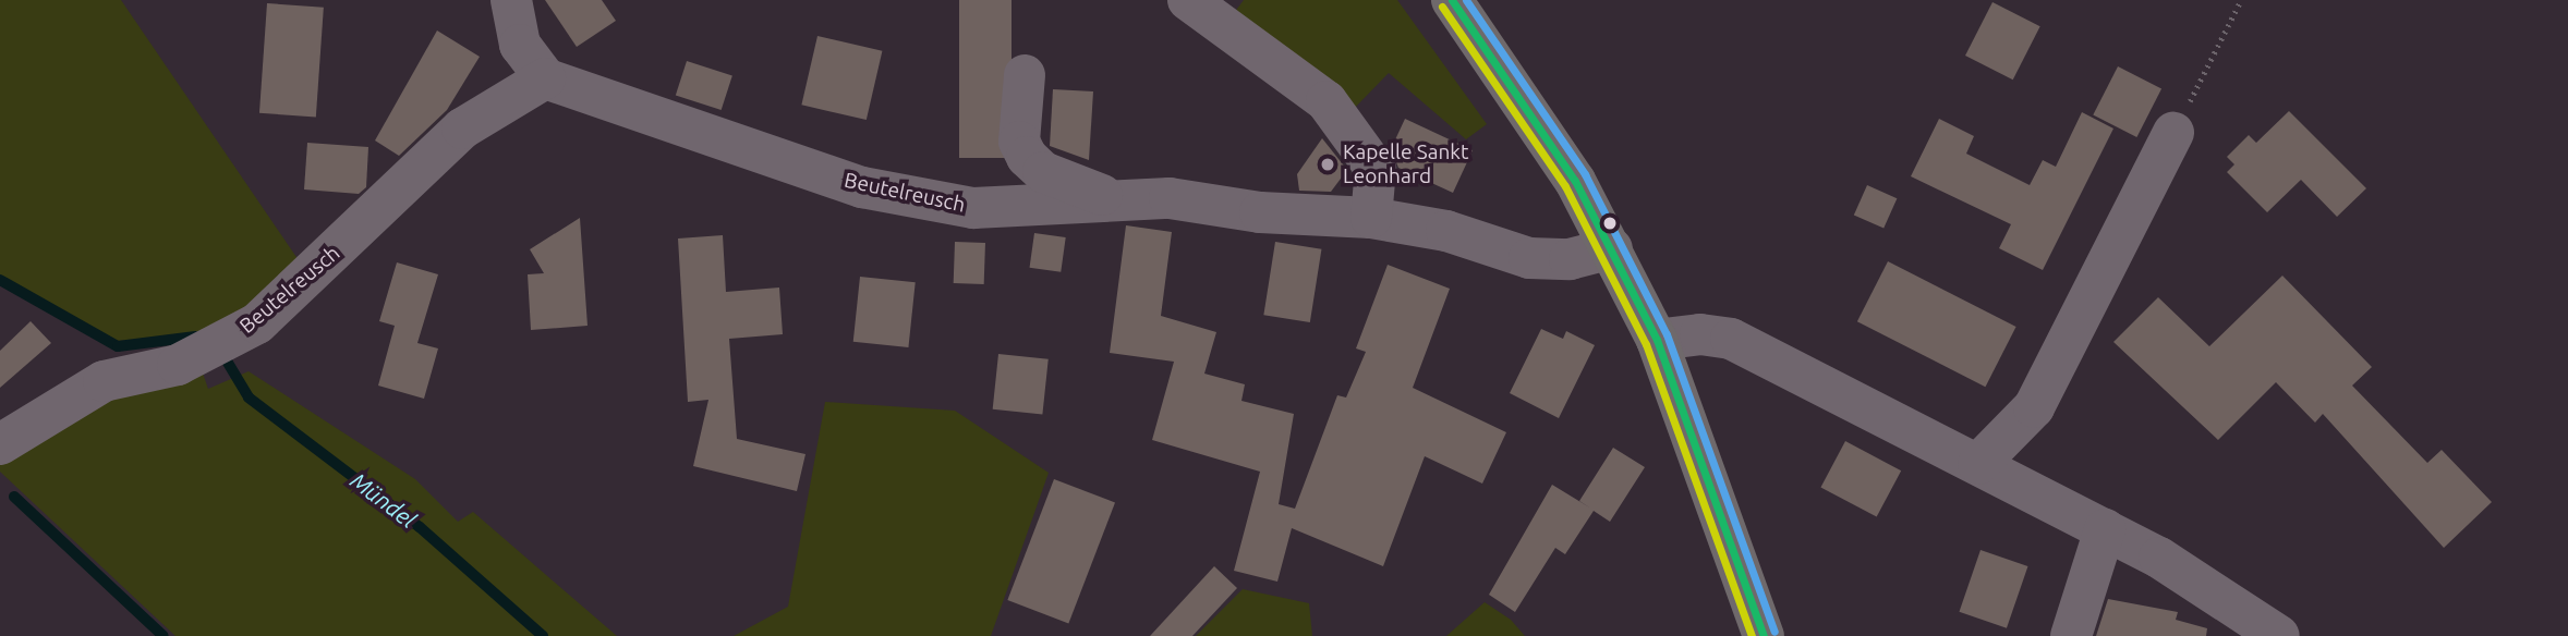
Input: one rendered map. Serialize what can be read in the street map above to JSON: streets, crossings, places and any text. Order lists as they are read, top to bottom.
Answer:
{
  "streets": {
    "street": ["Beutelreusch"]
  },
  "water": ["Mündel"],
  "places": ["Kapelle Sankt Leonhard"]
}
